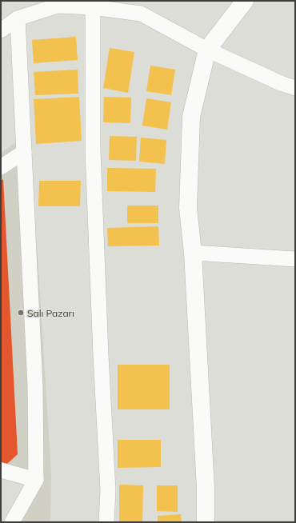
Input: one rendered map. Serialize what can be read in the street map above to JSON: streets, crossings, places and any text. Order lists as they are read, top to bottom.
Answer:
{
  "places": ["Salı Pazarı"]
}
